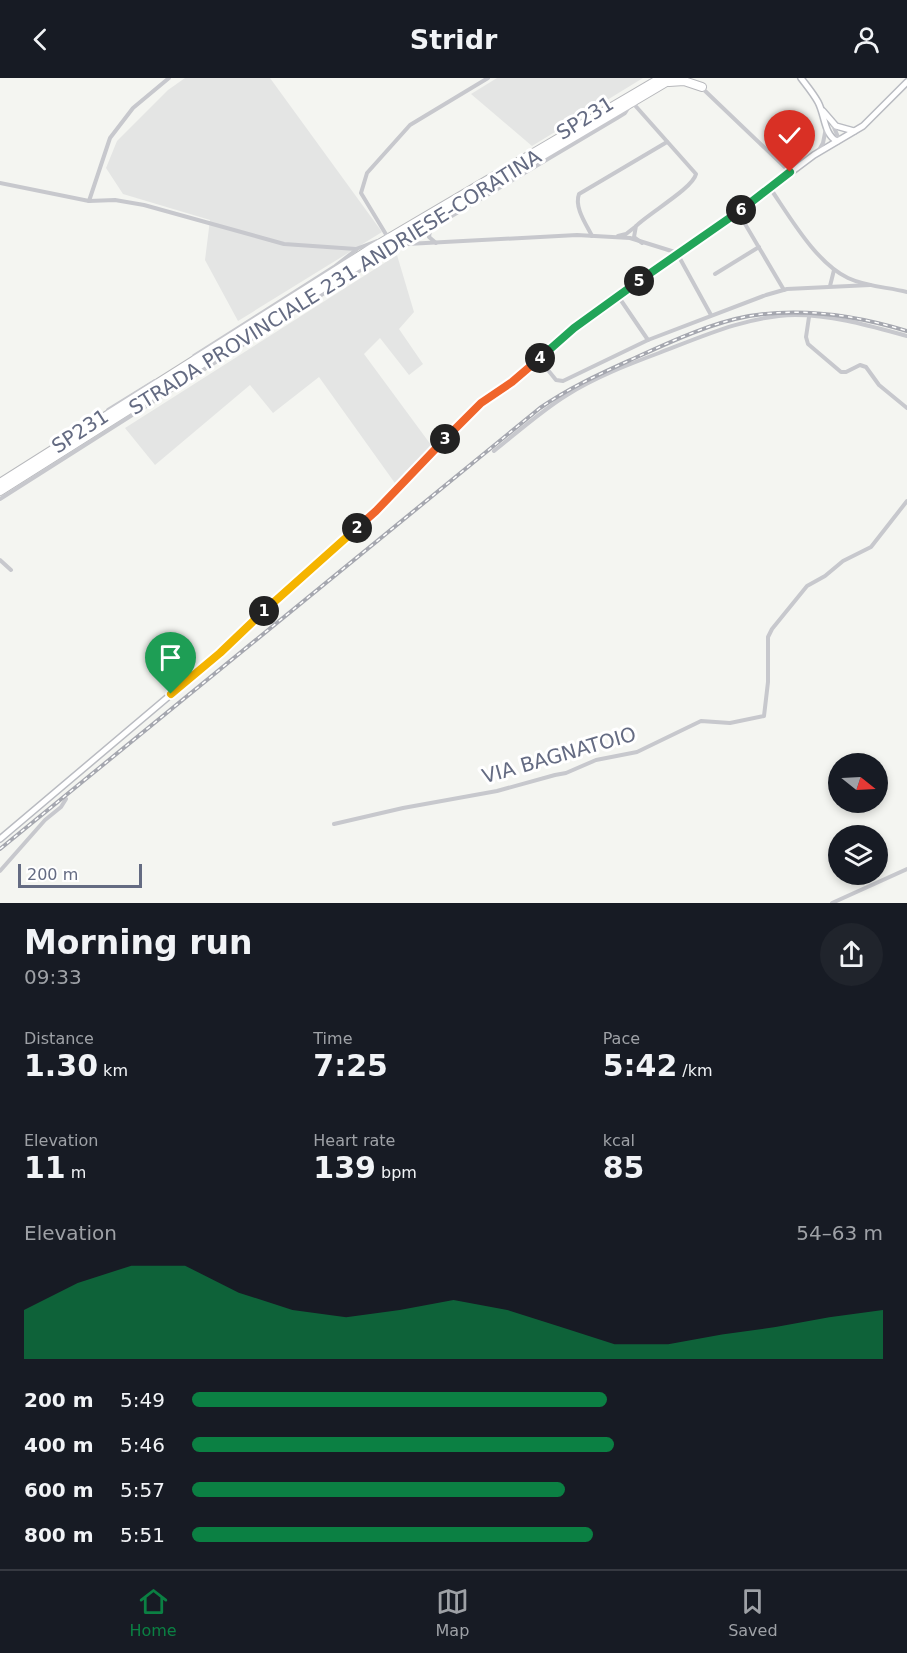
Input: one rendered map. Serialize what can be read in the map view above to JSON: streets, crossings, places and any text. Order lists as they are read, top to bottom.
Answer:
{
  "streets": {
    "highway": ["SP231", "STRADA PROVINCIALE 231 ANDRIESE-CORATINA"],
    "street": ["VIA BAGNATOIO"]
  },
  "crossings": [
    ["SP231", "STRADA PROVINCIALE 231 ANDRIESE-CORATINA"]
  ],
  "scale_bar": "200 m",
  "north": "right",
  "page": {
    "header": "Stridr",
    "pins": [
      "6",
      "5",
      "4",
      "3",
      "2",
      "1"
    ],
    "scale": "200 m",
    "heading": ["Morning run", "09:33"],
    "stats": [
      ["Distance", "1.30 km"],
      ["Time", "7:25"],
      ["Pace", "5:42 /km"],
      ["Elevation", "11 m"],
      ["Heart rate", "139 bpm"],
      ["kcal", "85"]
    ],
    "chart": ["Elevation", "54–63 m"],
    "list": [
      {
        "name": "200 m",
        "note": "5:49"
      },
      {
        "name": "400 m",
        "note": "5:46"
      },
      {
        "name": "600 m",
        "note": "5:57"
      },
      {
        "name": "800 m",
        "note": "5:51"
      }
    ],
    "tabs": ["Home", "Map", "Saved"]
  }
}
